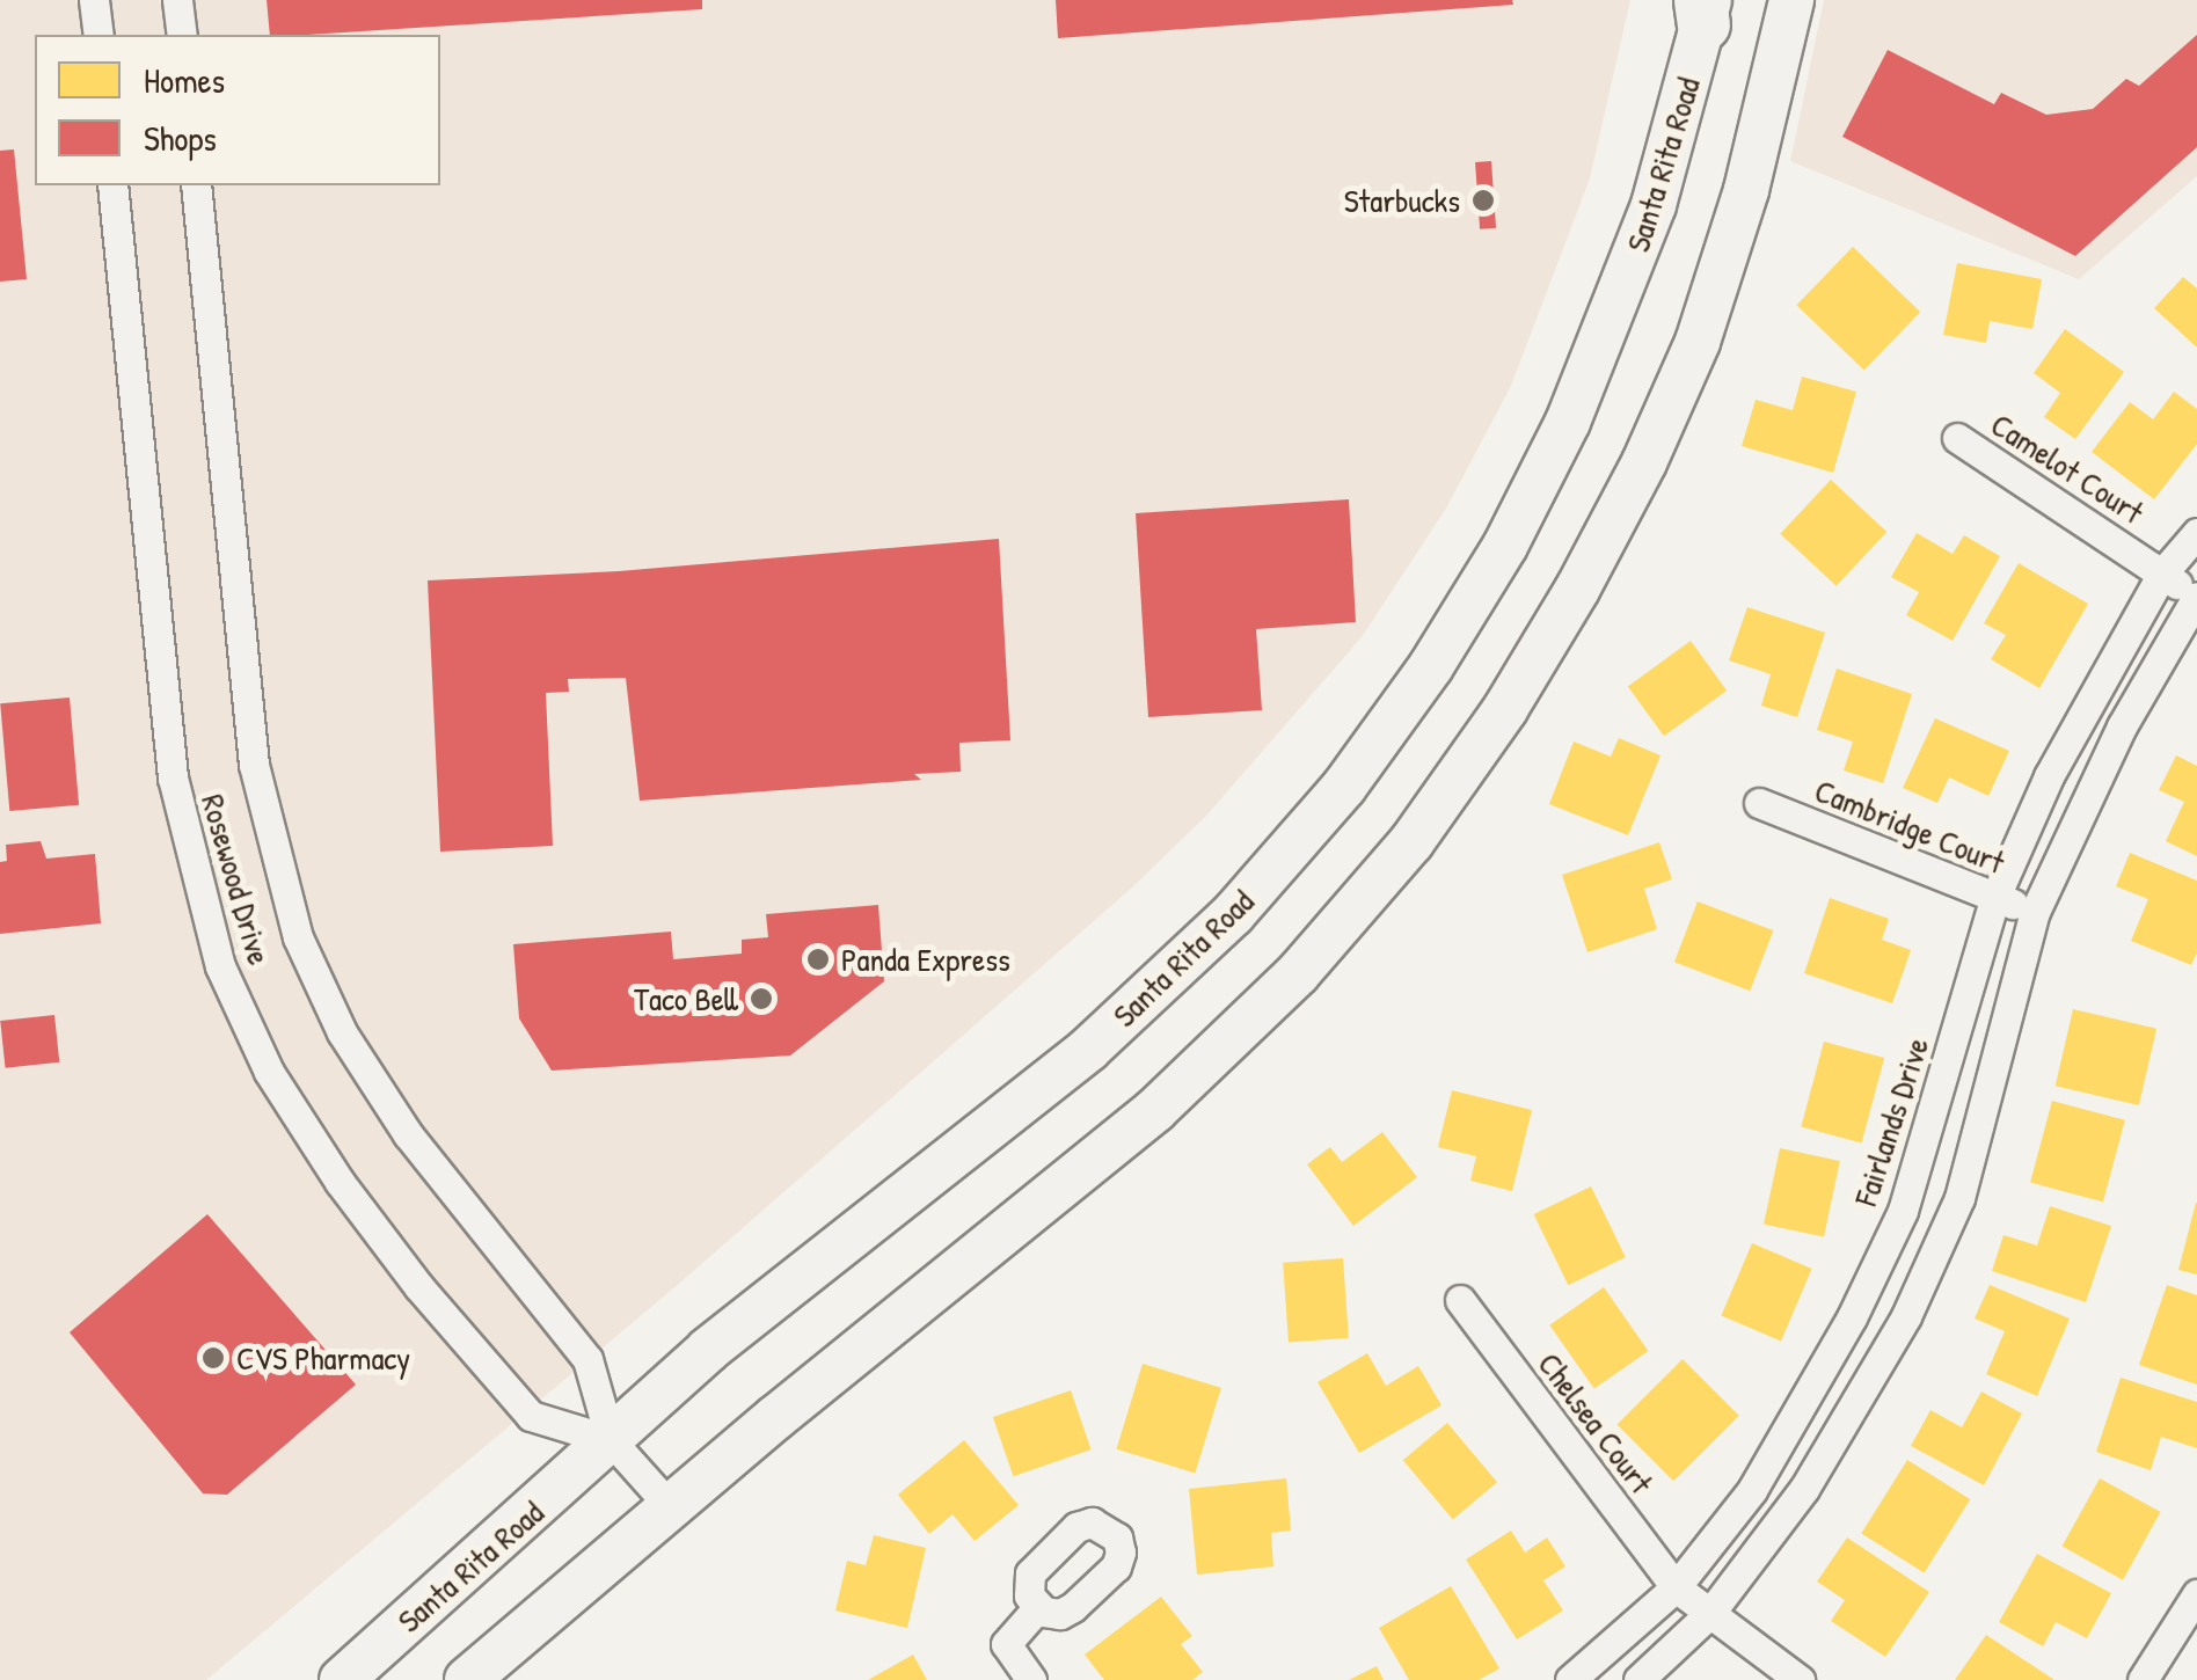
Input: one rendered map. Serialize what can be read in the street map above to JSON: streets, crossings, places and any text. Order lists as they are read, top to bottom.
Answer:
{
  "streets": {
    "main road": ["Santa Rita Road"],
    "street": [
      "Camelot Court",
      "Cambridge Court",
      "Rosewood Drive",
      "Fairlands Drive",
      "Chelsea Court"
    ]
  },
  "crossings": [
    ["Santa Rita Road", "Rosewood Drive"],
    ["Camelot Court", "Fairlands Drive"],
    ["Cambridge Court", "Fairlands Drive"],
    ["Fairlands Drive", "Chelsea Court"]
  ],
  "places": [
    "Starbucks",
    "Panda Express",
    "Taco Bell",
    "CVS Pharmacy"
  ],
  "legend": ["Homes", "Shops"]
}
